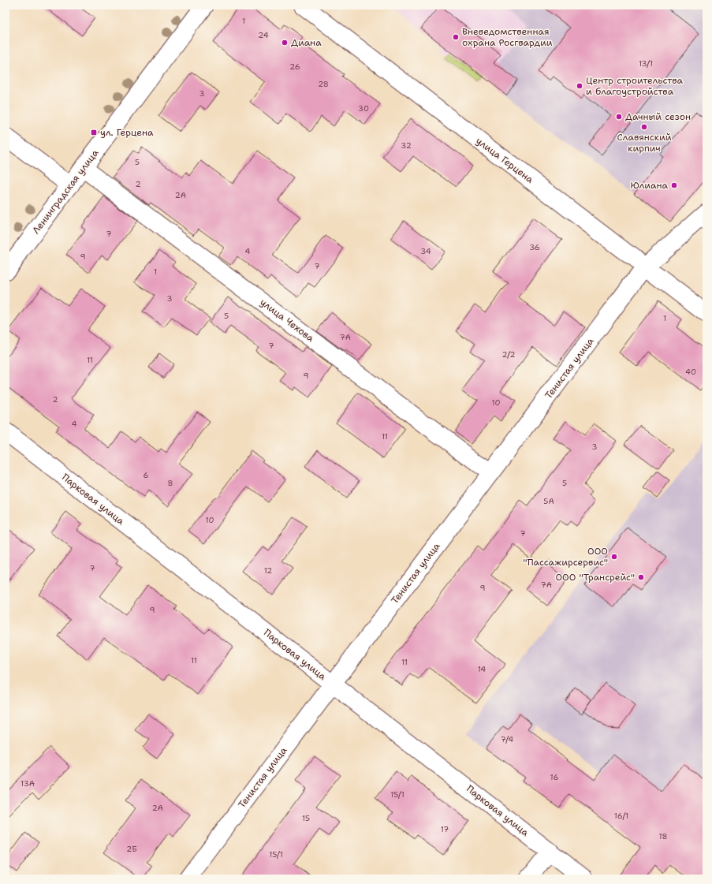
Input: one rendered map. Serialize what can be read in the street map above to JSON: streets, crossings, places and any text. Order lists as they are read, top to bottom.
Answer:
{
  "streets": {
    "street": [
      "улица Герцена",
      "Ленинградская улица",
      "улица Чехова",
      "Тенистая улица",
      "Парковая улица"
    ]
  },
  "crossings": [
    ["улица Герцена", "Тенистая улица"],
    ["Ленинградская улица", "улица Чехова"],
    ["улица Чехова", "Тенистая улица"],
    ["Тенистая улица", "Парковая улица"]
  ],
  "places": {
    "other": [
      "Вневедомственная охрана Росгвардии",
      "Диана",
      "Центр строительства и благоустройства",
      "Дачный сезон",
      "Славянский кирпич",
      "Юлиана",
      "ООО \"Пассажирсервис\"",
      "ООО \"Трансрейс\""
    ],
    "transit": ["ул. Герцена"]
  },
  "house_numbers": [
    "1",
    "24",
    "13/1",
    "26",
    "28",
    "3",
    "30",
    "32",
    "5",
    "2",
    "2А",
    "7",
    "36",
    "4",
    "34",
    "9",
    "7",
    "1",
    "3",
    "5",
    "1",
    "7А",
    "7",
    "2/2",
    "11",
    "40",
    "9",
    "2",
    "10",
    "4",
    "11",
    "3",
    "6",
    "8",
    "5",
    "5А",
    "10",
    "7",
    "7",
    "12",
    "7А",
    "9",
    "9",
    "11",
    "11",
    "14",
    "7/4",
    "16",
    "13А",
    "15/1",
    "2А",
    "16/1",
    "15",
    "17",
    "18",
    "2Б",
    "15/1"
  ]
}
